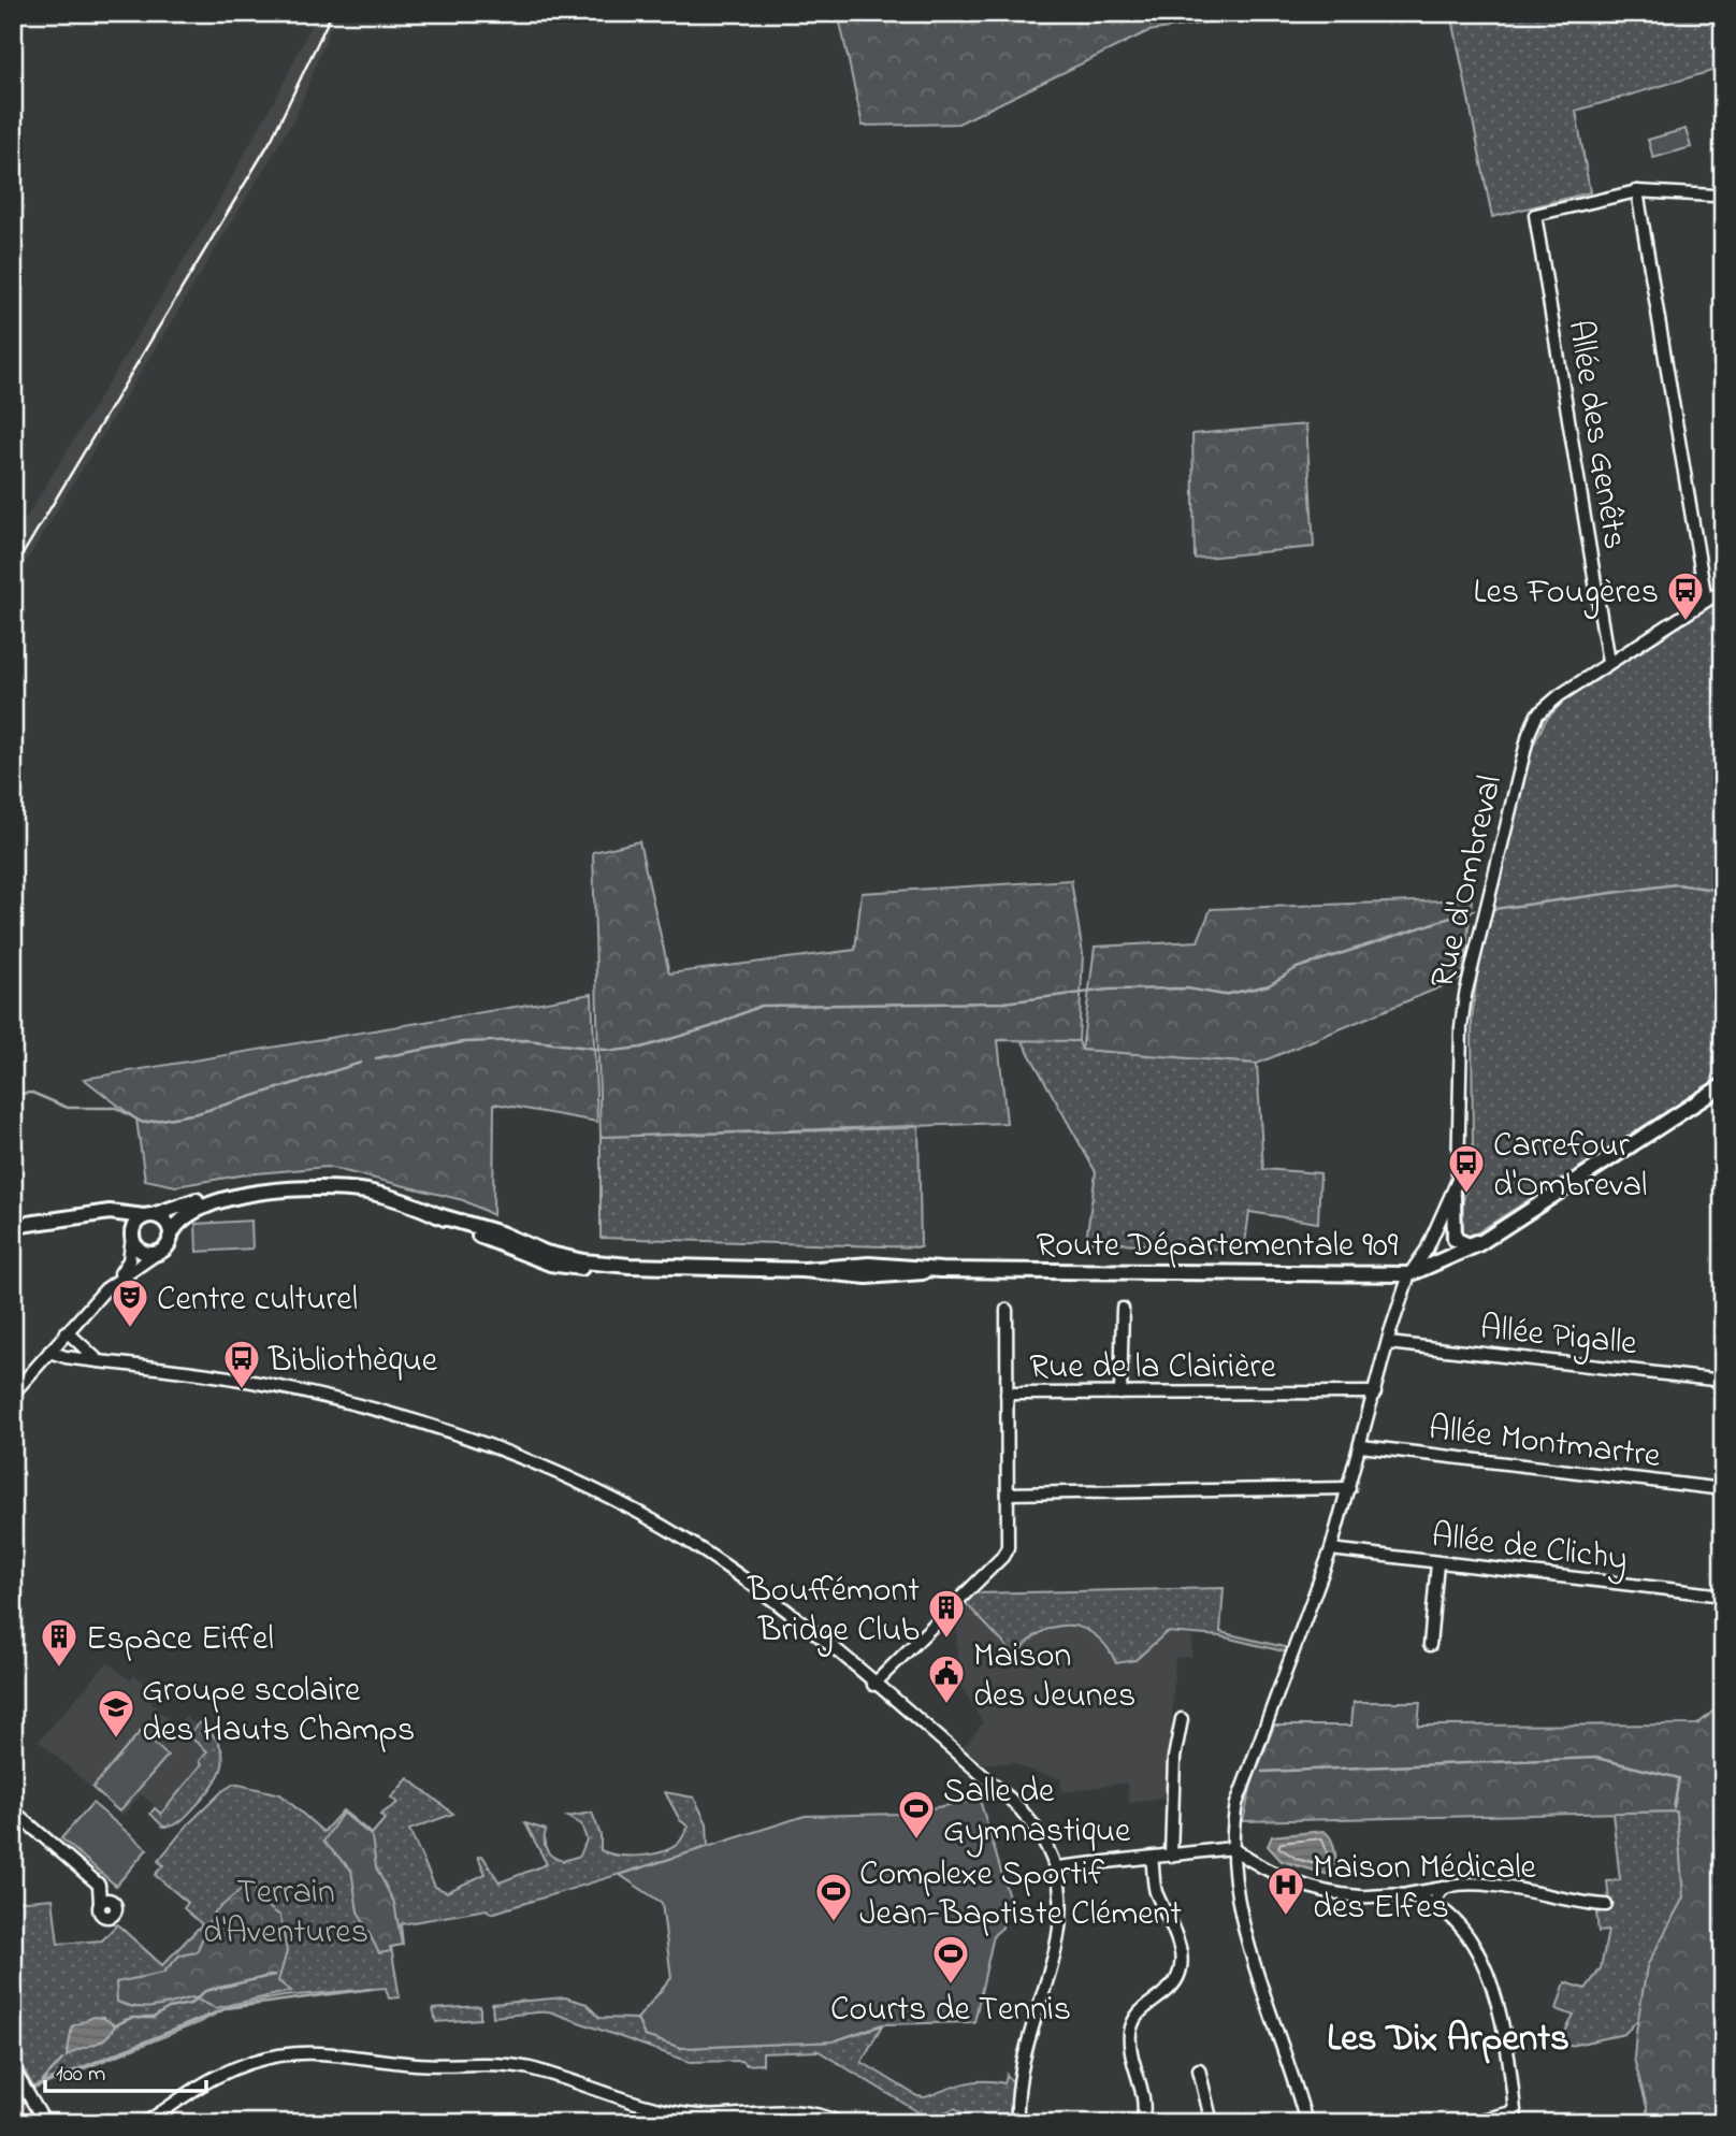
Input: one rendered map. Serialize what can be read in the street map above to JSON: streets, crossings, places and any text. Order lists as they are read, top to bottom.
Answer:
{
  "streets": {
    "main road": ["Route Départementale 909"],
    "street": [
      "Allée des Genêts",
      "Rue d'Ombreval",
      "Allée Pigalle",
      "Rue de la Clairière",
      "Allée Montmartre",
      "Allée de Clichy"
    ]
  },
  "crossings": [
    ["Allée des Genêts", "Rue d'Ombreval"],
    ["Rue d'Ombreval", "Route Départementale 909"],
    ["Rue d'Ombreval", "Allée Pigalle"],
    ["Rue d'Ombreval", "Rue de la Clairière"],
    ["Rue d'Ombreval", "Allée Montmartre"],
    ["Rue d'Ombreval", "Allée de Clichy"]
  ],
  "districts": ["Les Dix Arpents"],
  "parks": ["Terrain d'Aventures"],
  "places": {
    "bus stop": ["Les Fougères", "Carrefour d'Ombreval", "Bibliothèque"],
    "theatre": ["Centre culturel"],
    "building": ["Bouffémont Bridge Club", "Espace Eiffel"],
    "public building": ["Maison des Jeunes"],
    "school or university": ["Groupe scolaire des Hauts Champs"],
    "sports": ["Salle de Gymnastique", "Complexe Sportif Jean-Baptiste Clément", "Courts de Tennis"],
    "hospital": ["Maison Médicale des Elfes"]
  },
  "scale_bar": "100 m"
}
